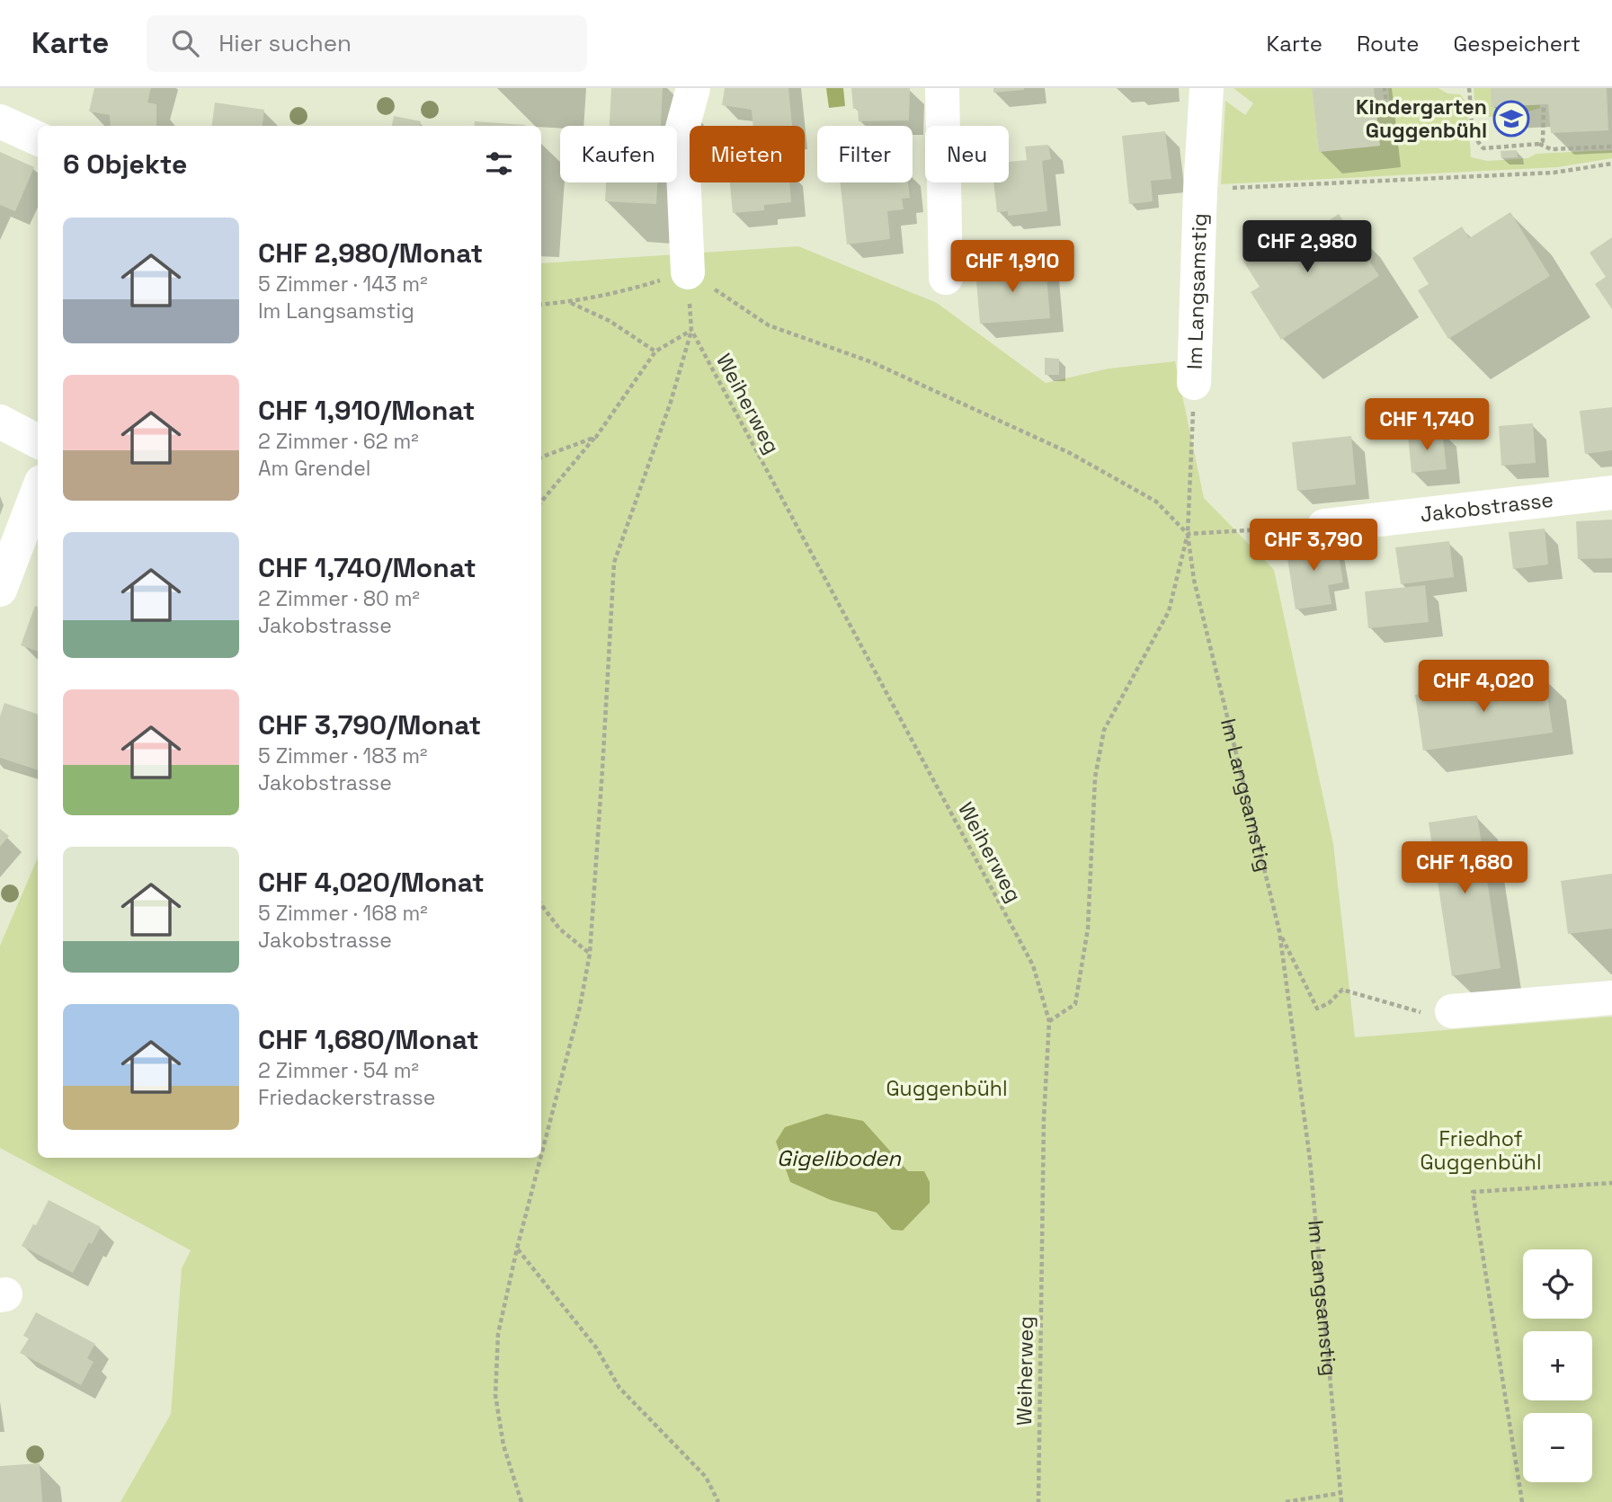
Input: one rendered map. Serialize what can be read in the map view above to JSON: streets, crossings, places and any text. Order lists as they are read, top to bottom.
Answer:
{
  "streets": {
    "street": ["Im Langsamstig", "Jakobstrasse"],
    "path": ["Weiherweg"]
  },
  "water": ["Gigeliboden"],
  "parks": ["Guggenbühl", "Friedhof Guggenbühl"],
  "places": {
    "school or university": ["Kindergarten Guggenbühl"]
  },
  "page": {
    "header": "Karte",
    "search": "Hier suchen",
    "nav": ["Karte", "Route", "Gespeichert"],
    "chip": [
      "Kaufen",
      "Mieten",
      "Filter",
      "Neu"
    ],
    "heading": "6 Objekte",
    "list": [
      {
        "name": "CHF 2,980/Monat",
        "note": "5 Zimmer · 143 m² · Im Langsamstig"
      },
      {
        "name": "CHF 1,910/Monat",
        "note": "2 Zimmer · 62 m² · Am Grendel"
      },
      {
        "name": "CHF 1,740/Monat",
        "note": "2 Zimmer · 80 m² · Jakobstrasse"
      },
      {
        "name": "CHF 3,790/Monat",
        "note": "5 Zimmer · 183 m² · Jakobstrasse"
      },
      {
        "name": "CHF 4,020/Monat",
        "note": "5 Zimmer · 168 m² · Jakobstrasse"
      },
      {
        "name": "CHF 1,680/Monat",
        "note": "2 Zimmer · 54 m² · Friedackerstrasse"
      }
    ],
    "price": [
      "CHF 2,980",
      "CHF 1,910",
      "CHF 1,740",
      "CHF 3,790",
      "CHF 4,020",
      "CHF 1,680"
    ],
    "map_buttons": ["+", "−"]
  }
}
